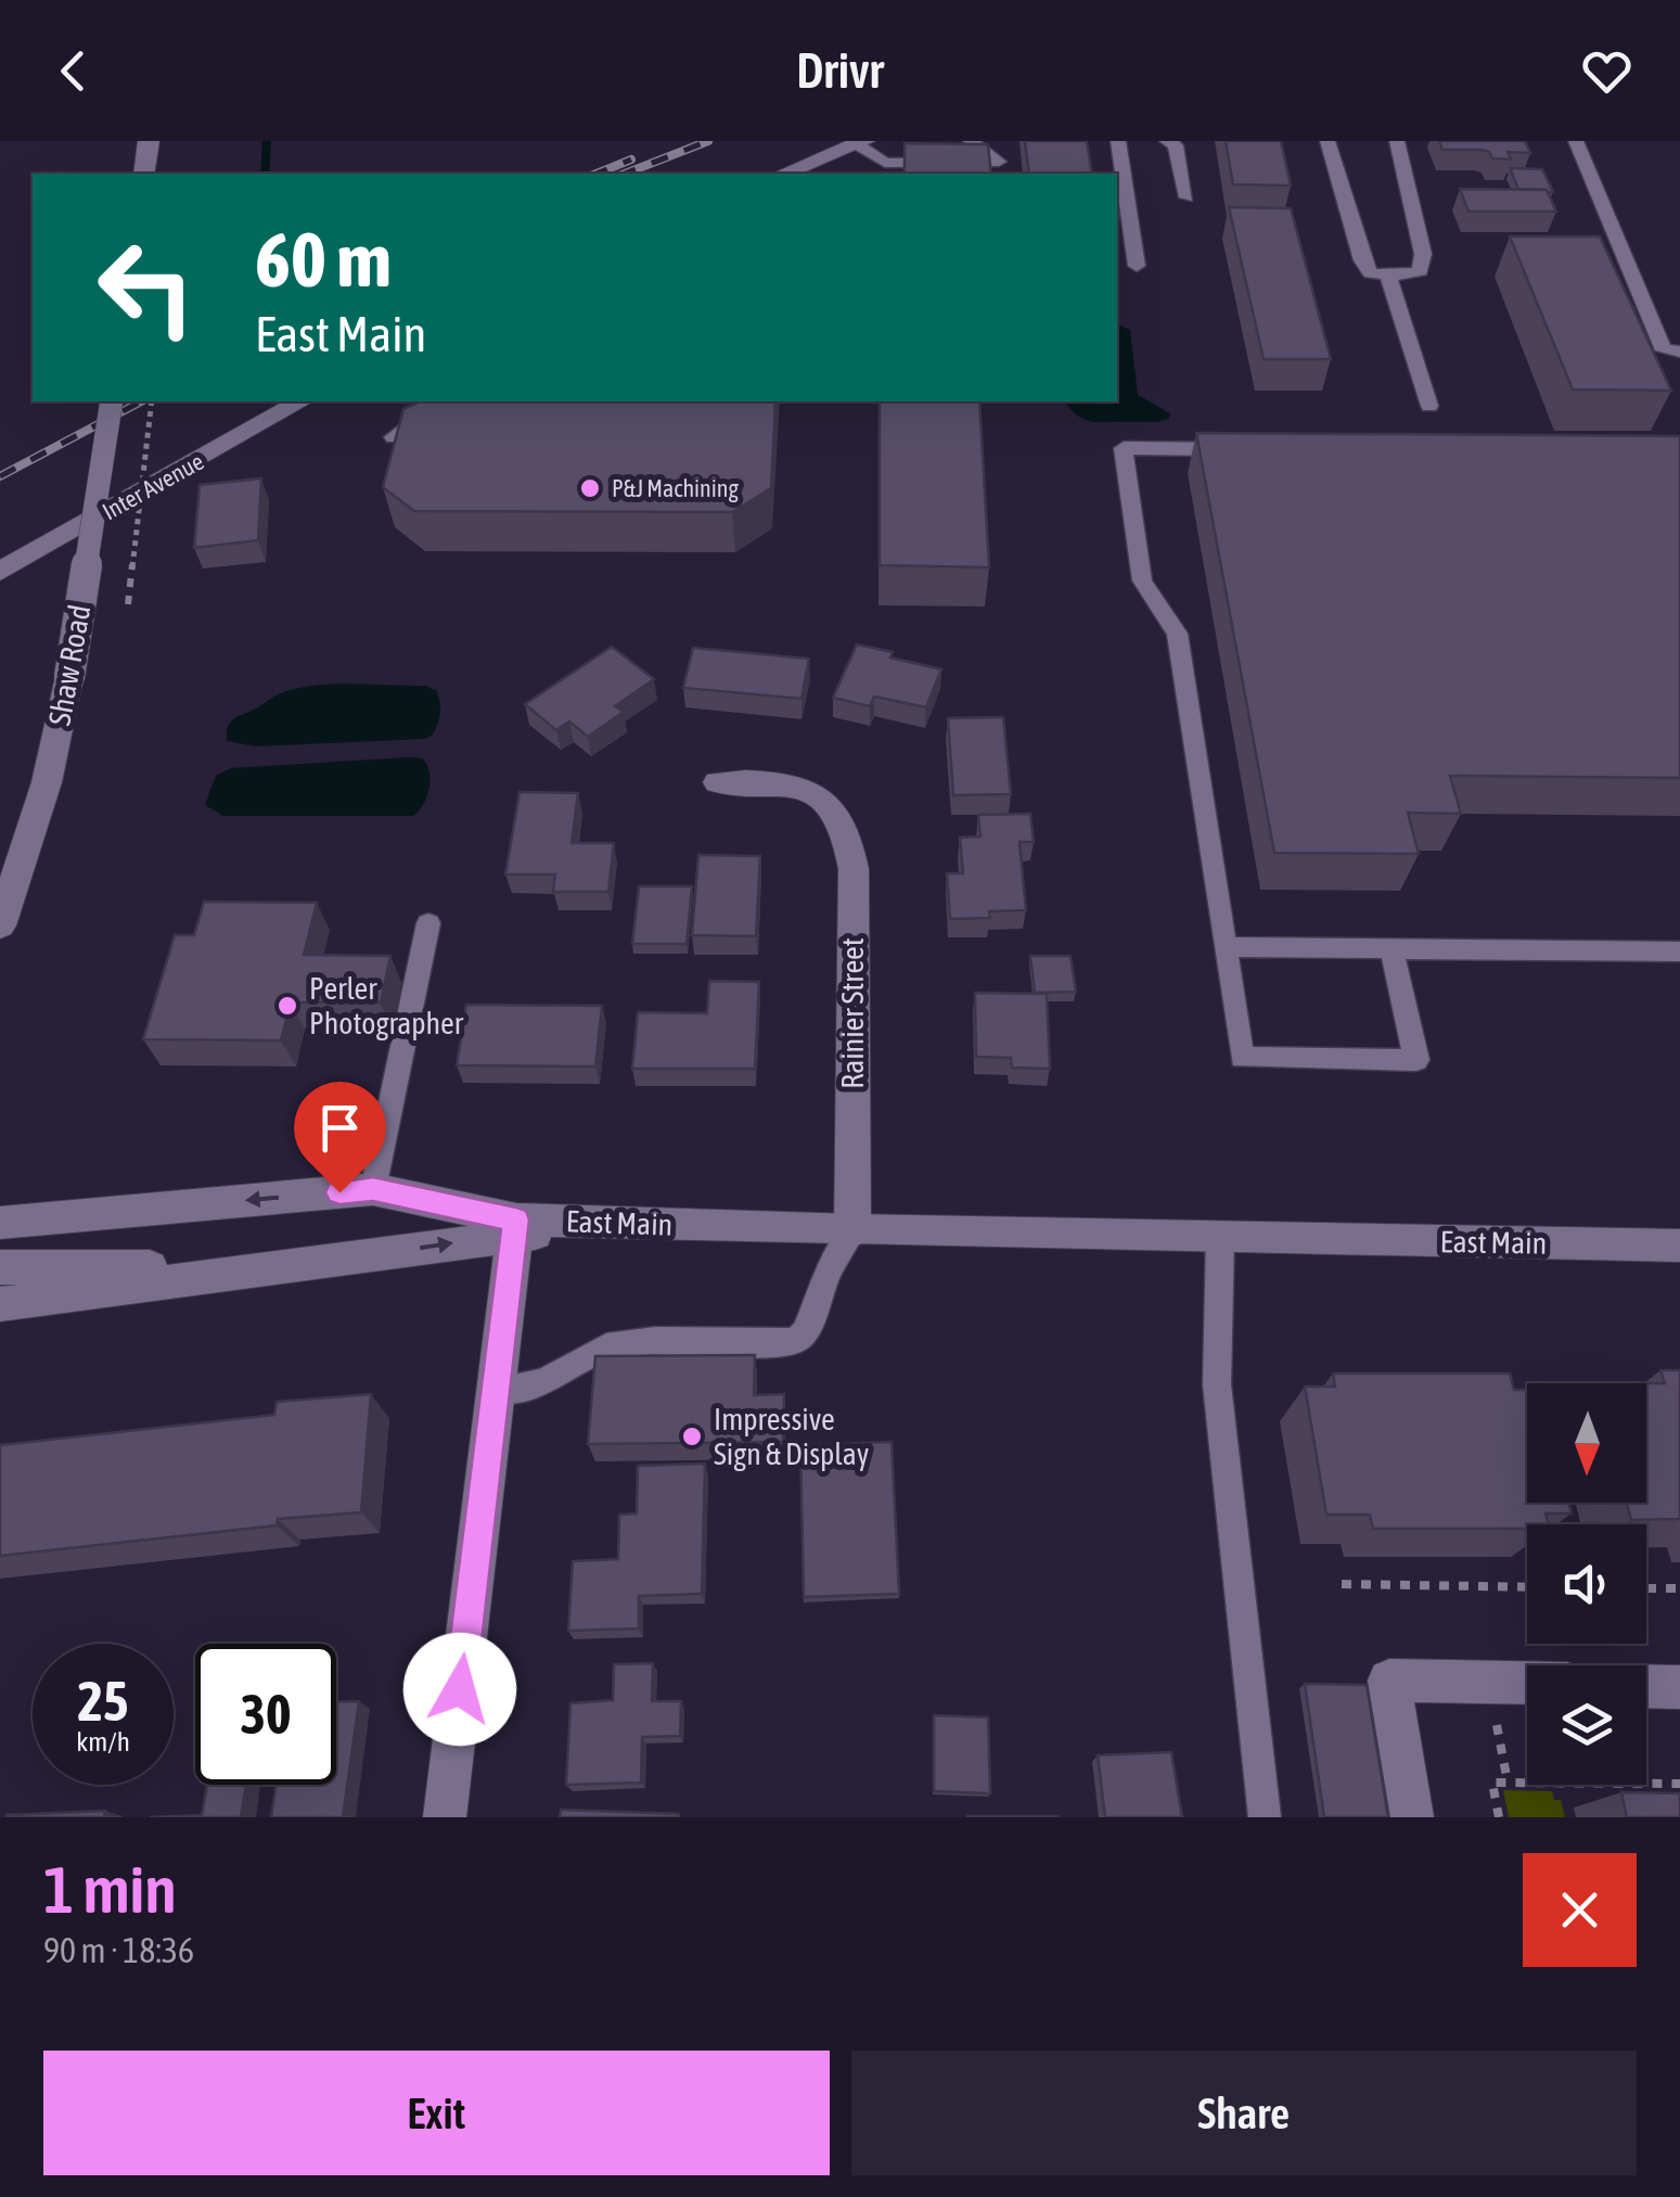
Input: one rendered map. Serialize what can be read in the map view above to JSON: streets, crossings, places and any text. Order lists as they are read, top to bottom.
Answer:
{
  "streets": {
    "main road": [
      "Inter Avenue",
      "Shaw Road",
      "Rainier Street",
      "East Main"
    ]
  },
  "crossings": [
    ["Rainier Street", "East Main"]
  ],
  "places": ["P&J Machining", "Perler Photographer", "Impressive Sign & Display"],
  "north": "bottom",
  "page": {
    "header": "Drivr",
    "turn": ["60 m", "East Main"],
    "speed": "25 km/h",
    "limit": "30",
    "heading": ["1 min", "90 m · 18:36"],
    "buttons": ["Exit", "Share"]
  }
}
